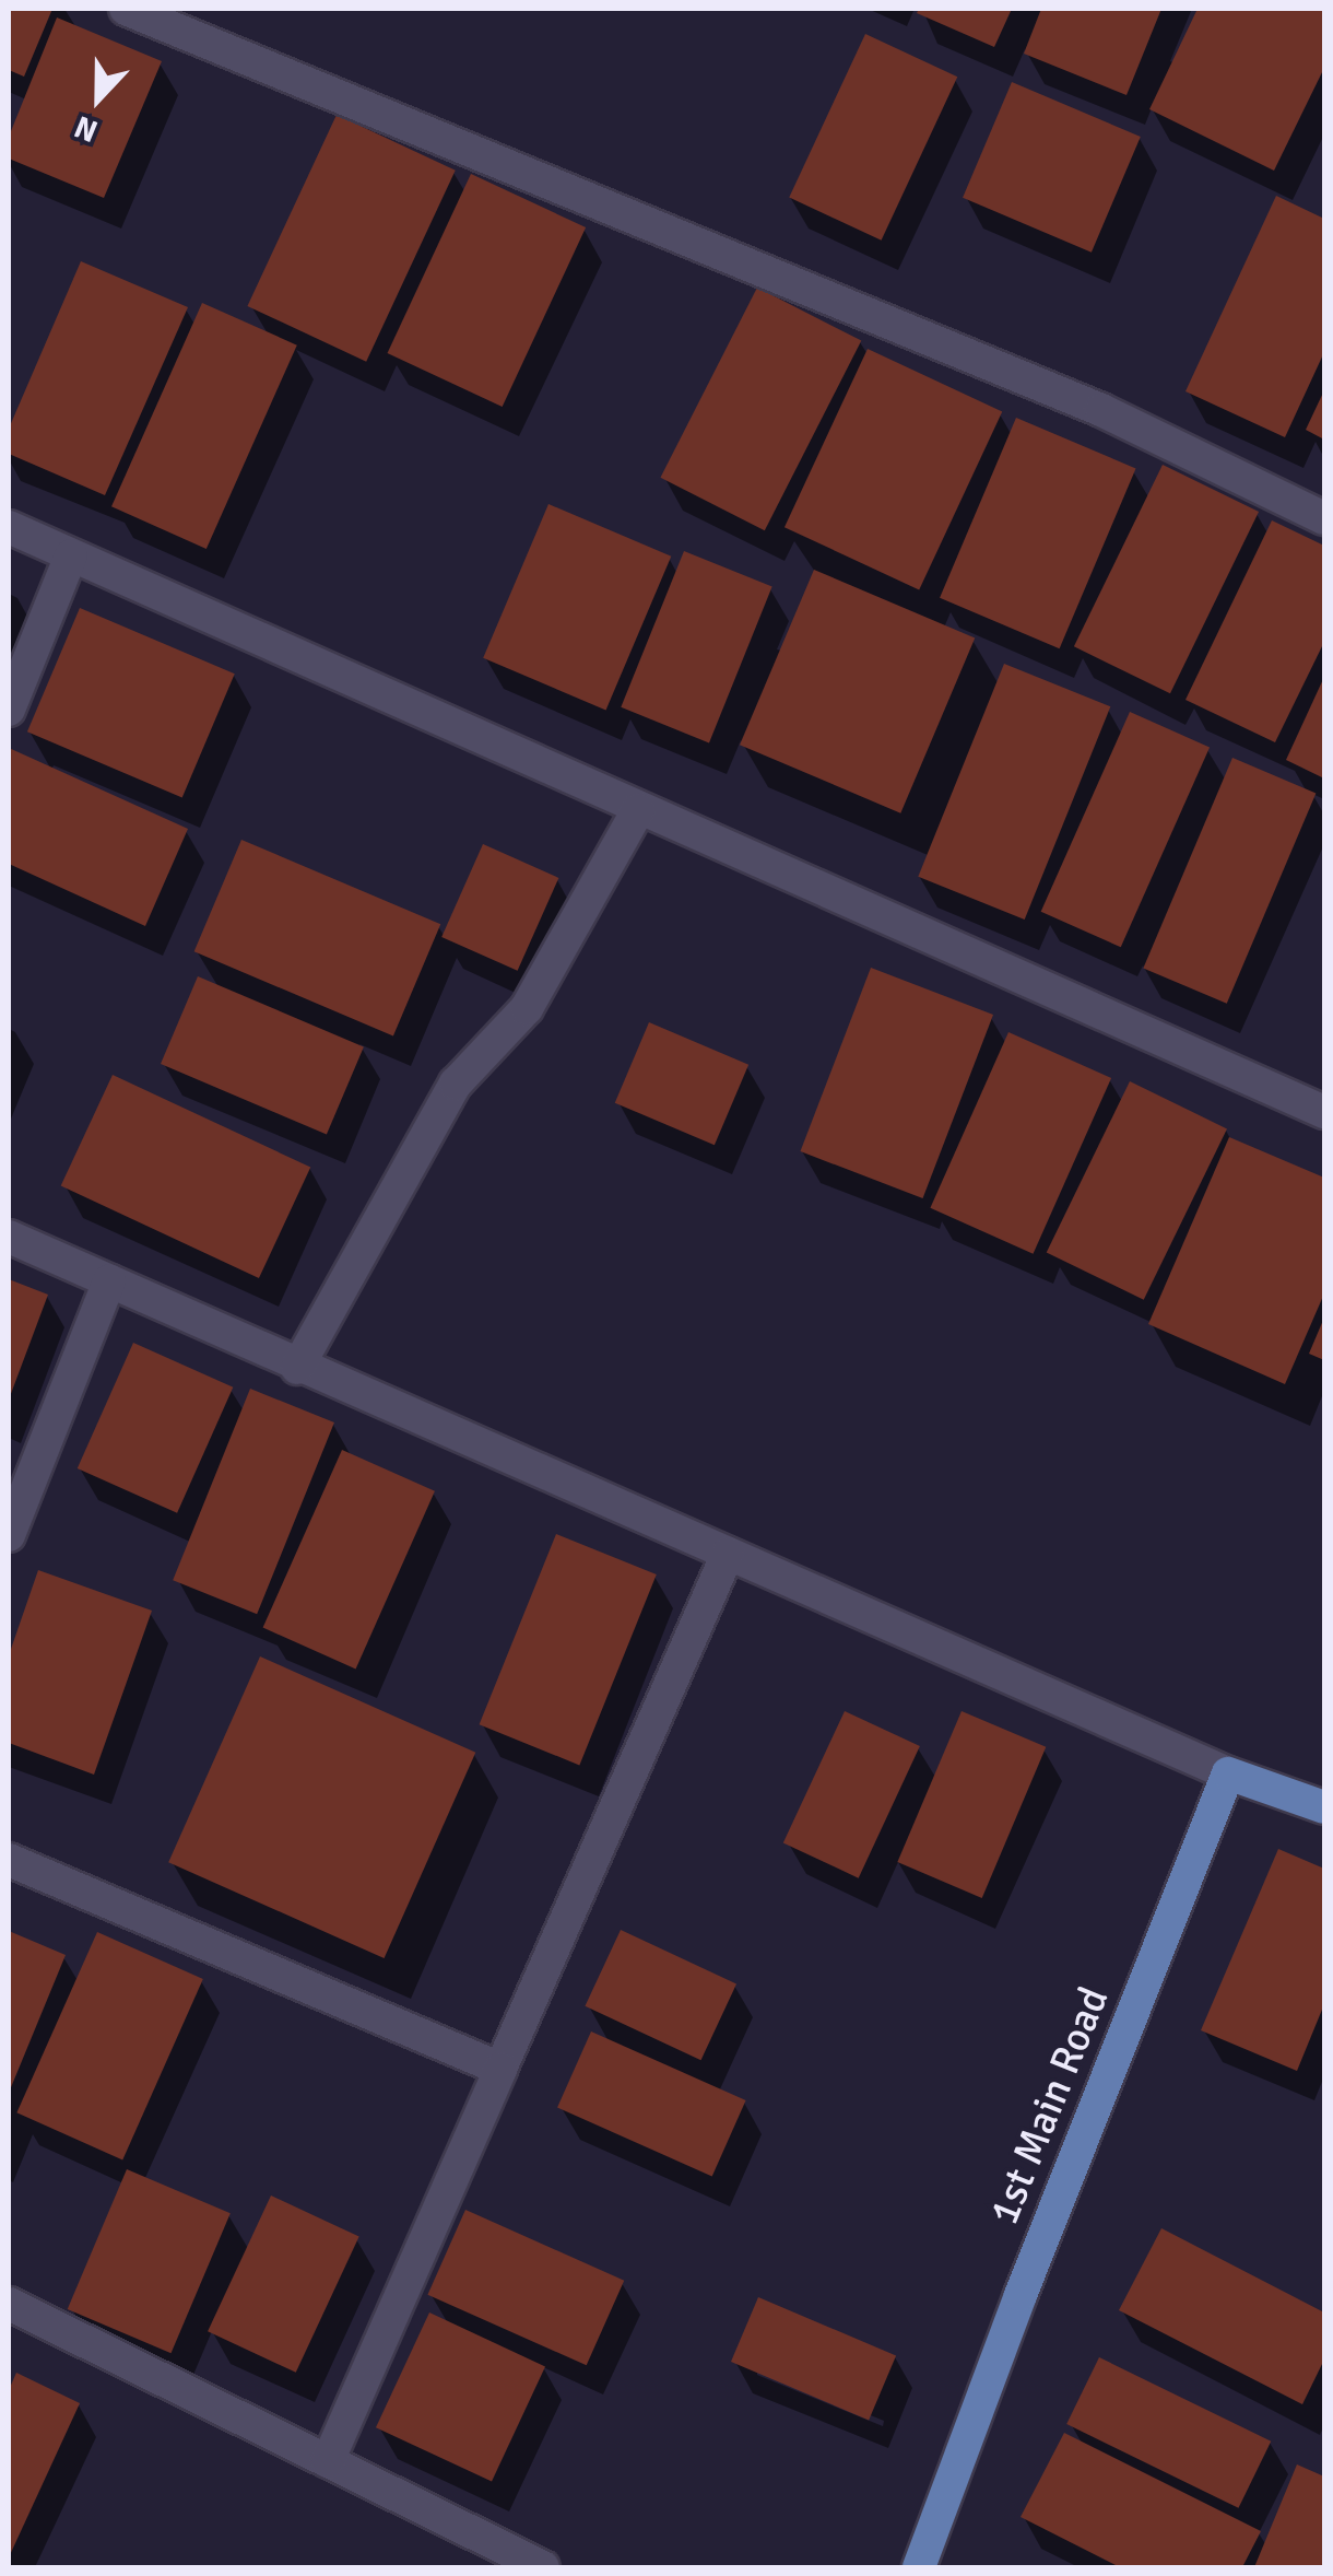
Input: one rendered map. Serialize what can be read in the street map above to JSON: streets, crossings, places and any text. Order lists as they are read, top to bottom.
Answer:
{
  "streets": {
    "main road": ["1st Main Road"]
  },
  "north": "bottom"
}
